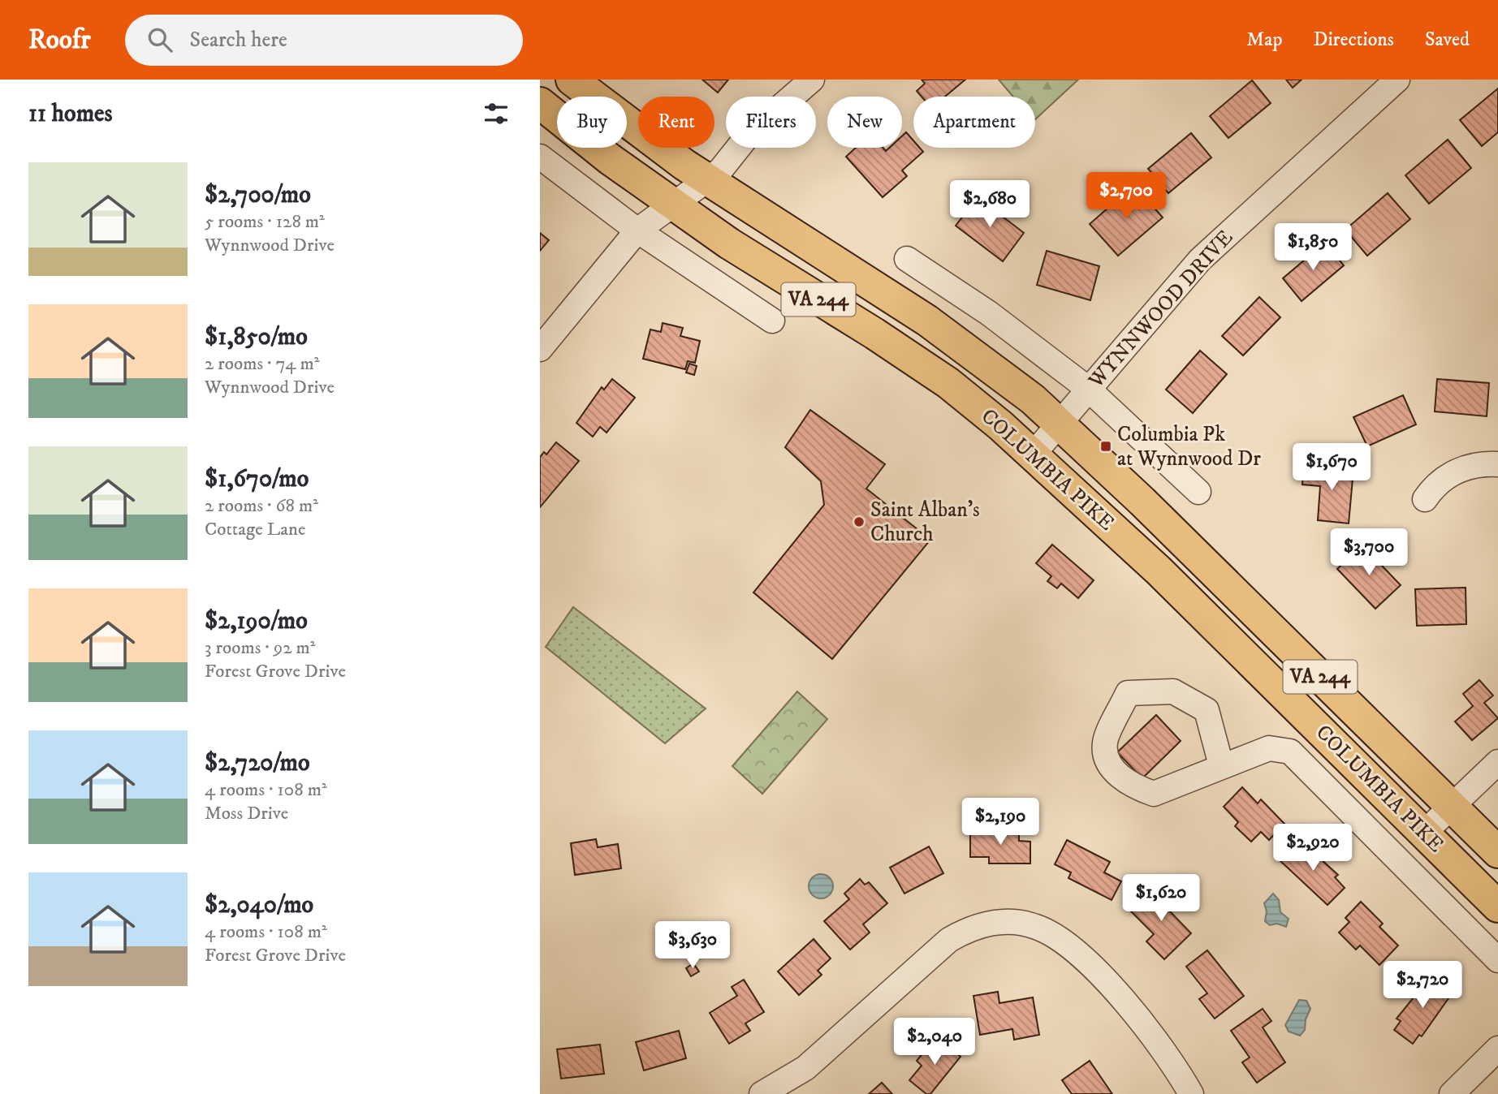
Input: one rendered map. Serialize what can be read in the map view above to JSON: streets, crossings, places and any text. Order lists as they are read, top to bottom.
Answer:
{
  "streets": {
    "main road": ["VA 244", "COLUMBIA PIKE"],
    "street": ["WYNNWOOD DRIVE"]
  },
  "crossings": [
    ["WYNNWOOD DRIVE", "COLUMBIA PIKE"]
  ],
  "places": {
    "transit": ["Columbia Pk at Wynnwood Dr"],
    "other": ["Saint Alban's Church"]
  },
  "page": {
    "header": "Roofr",
    "search": "Search here",
    "nav": ["Map", "Directions", "Saved"],
    "heading": "11 homes",
    "chip": [
      "Buy",
      "Rent",
      "Filters",
      "New",
      "Apartment"
    ],
    "list": [
      {
        "name": "$2,700/mo",
        "note": "5 rooms · 128 m² · Wynnwood Drive"
      },
      {
        "name": "$1,850/mo",
        "note": "2 rooms · 74 m² · Wynnwood Drive"
      },
      {
        "name": "$1,670/mo",
        "note": "2 rooms · 68 m² · Cottage Lane"
      },
      {
        "name": "$2,190/mo",
        "note": "3 rooms · 92 m² · Forest Grove Drive"
      },
      {
        "name": "$2,720/mo",
        "note": "4 rooms · 108 m² · Moss Drive"
      },
      {
        "name": "$2,040/mo",
        "note": "4 rooms · 108 m² · Forest Grove Drive"
      }
    ],
    "price": [
      "$2,700",
      "$2,680",
      "$1,850",
      "$1,670",
      "$3,700",
      "$2,190",
      "$2,920",
      "$1,620",
      "$3,630",
      "$2,720",
      "$2,040"
    ]
  }
}
